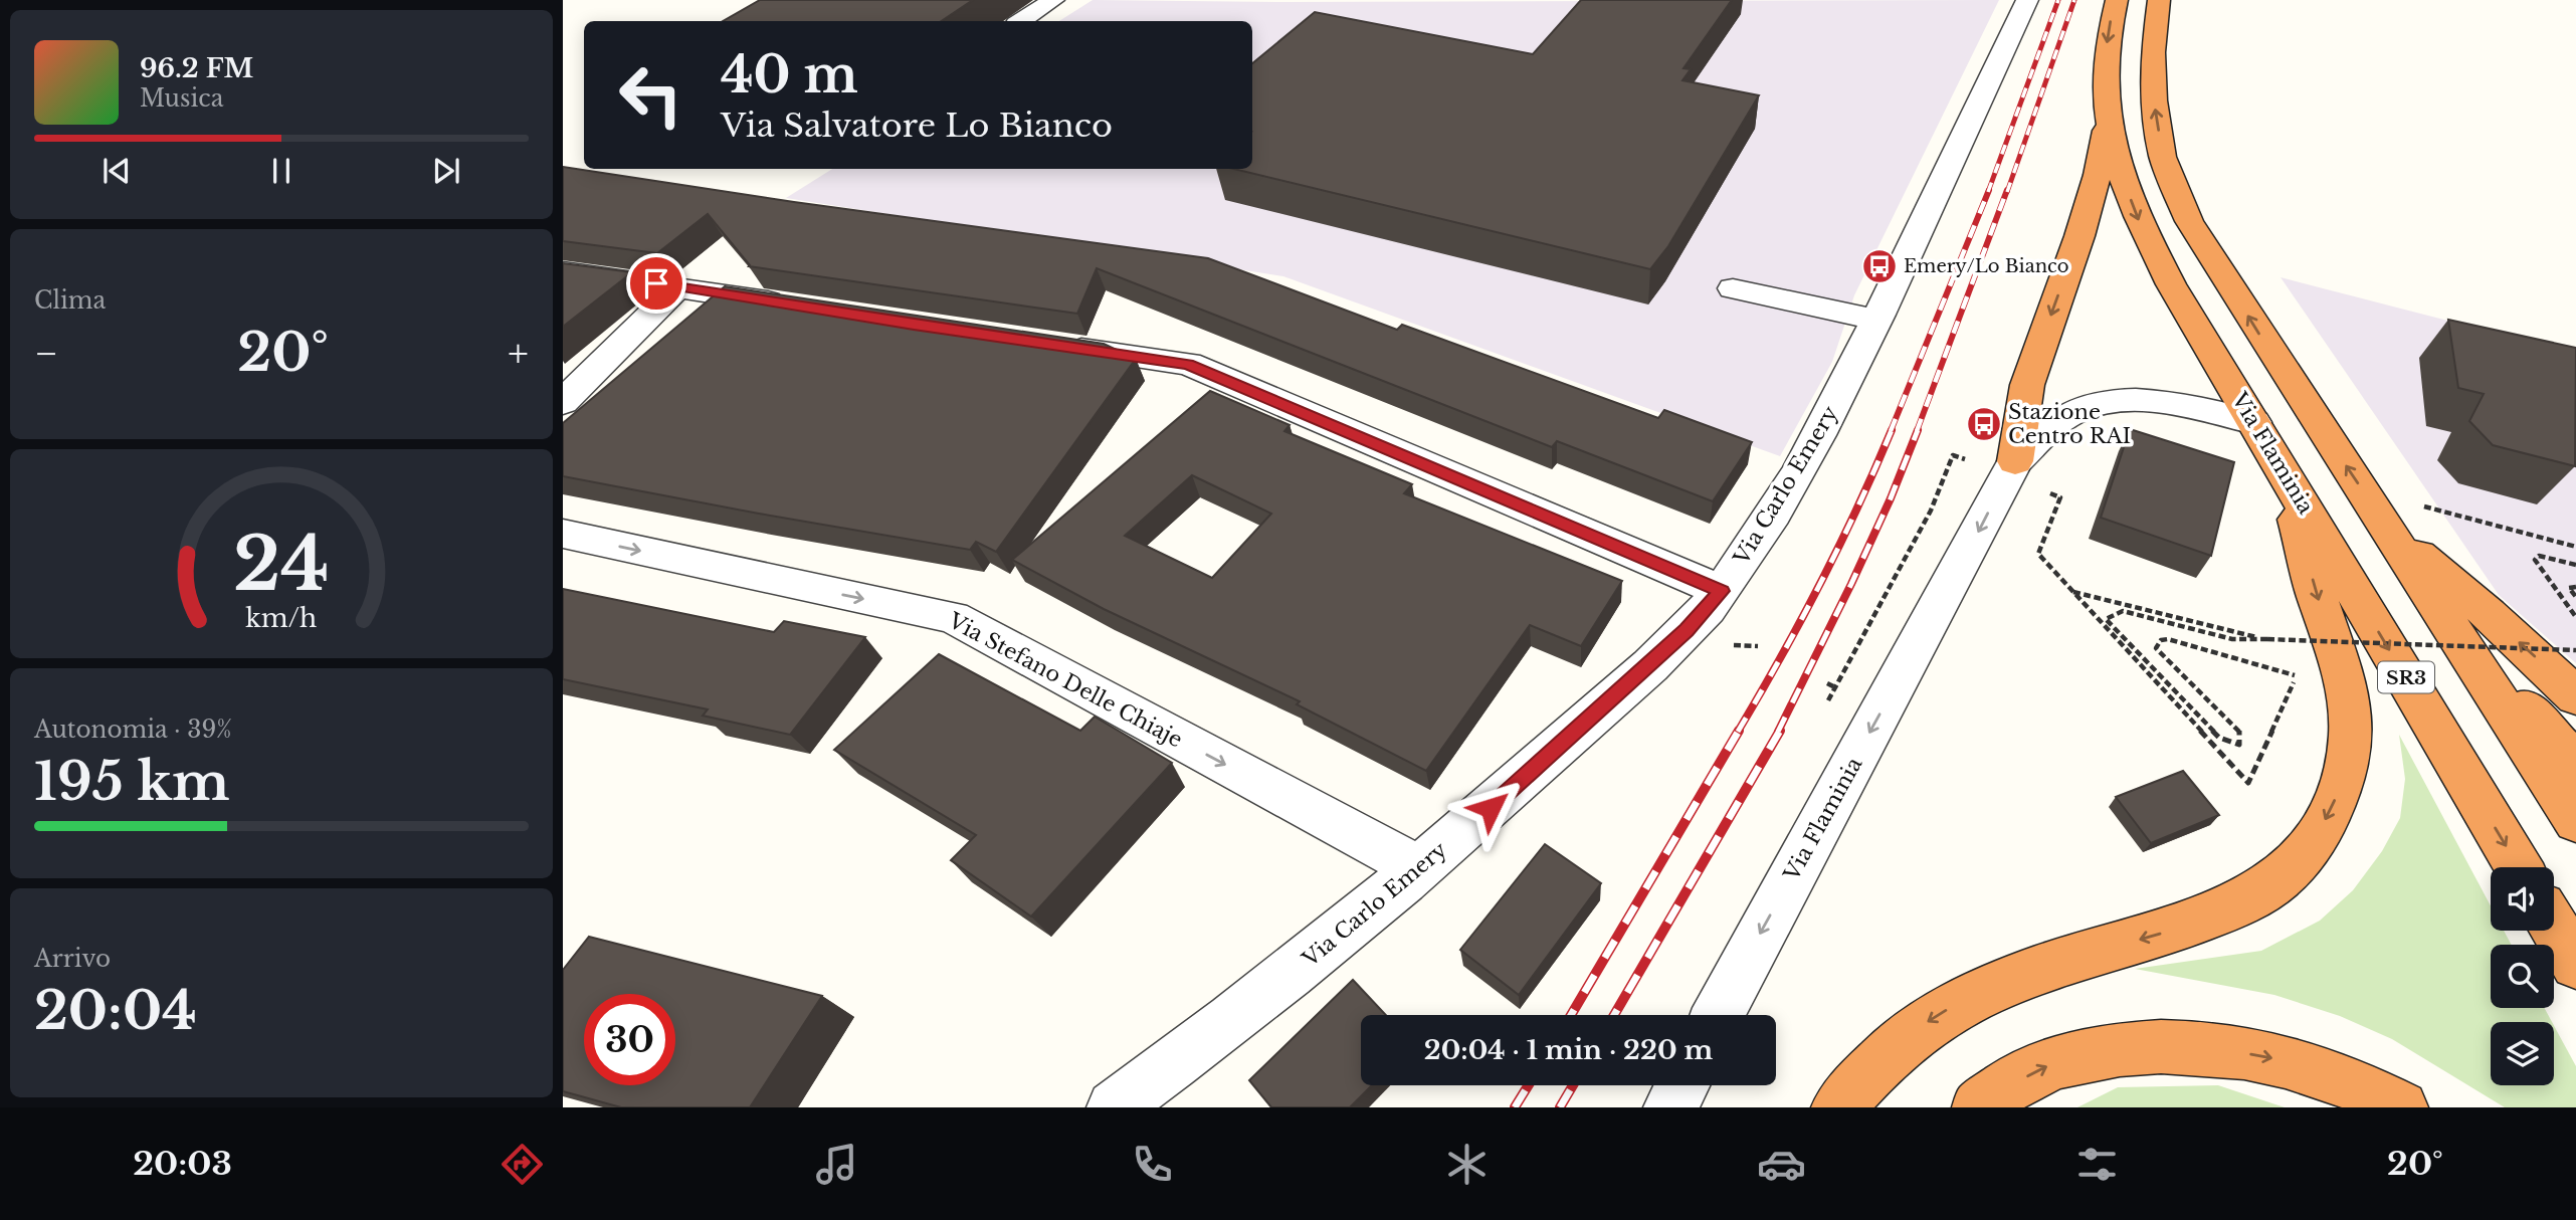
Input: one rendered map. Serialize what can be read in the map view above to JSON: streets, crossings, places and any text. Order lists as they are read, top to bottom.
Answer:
{
  "streets": {
    "highway": ["Via Flaminia", "SR3"],
    "street": ["Via Carlo Emery", "Via Stefano Delle Chiaje"]
  },
  "crossings": [
    ["Via Carlo Emery", "Via Stefano Delle Chiaje"]
  ],
  "places": {
    "bus stop": ["Emery/Lo Bianco", "Stazione Centro RAI"]
  },
  "page": {
    "turn": ["40 m", "Via Salvatore Lo Bianco"],
    "song": ["96.2 FM", "Musica"],
    "tile": [
      "Clima",
      ["Autonomia · 39%", "195 km"],
      ["Arrivo", "20:04"]
    ],
    "heat": ["−", "20°", "+"],
    "limit": "30",
    "trip": "20:04 · 1 min · 220 m",
    "tabs": ["20:03", "20°"],
    "gauge": ["24", "km/h"]
  }
}
